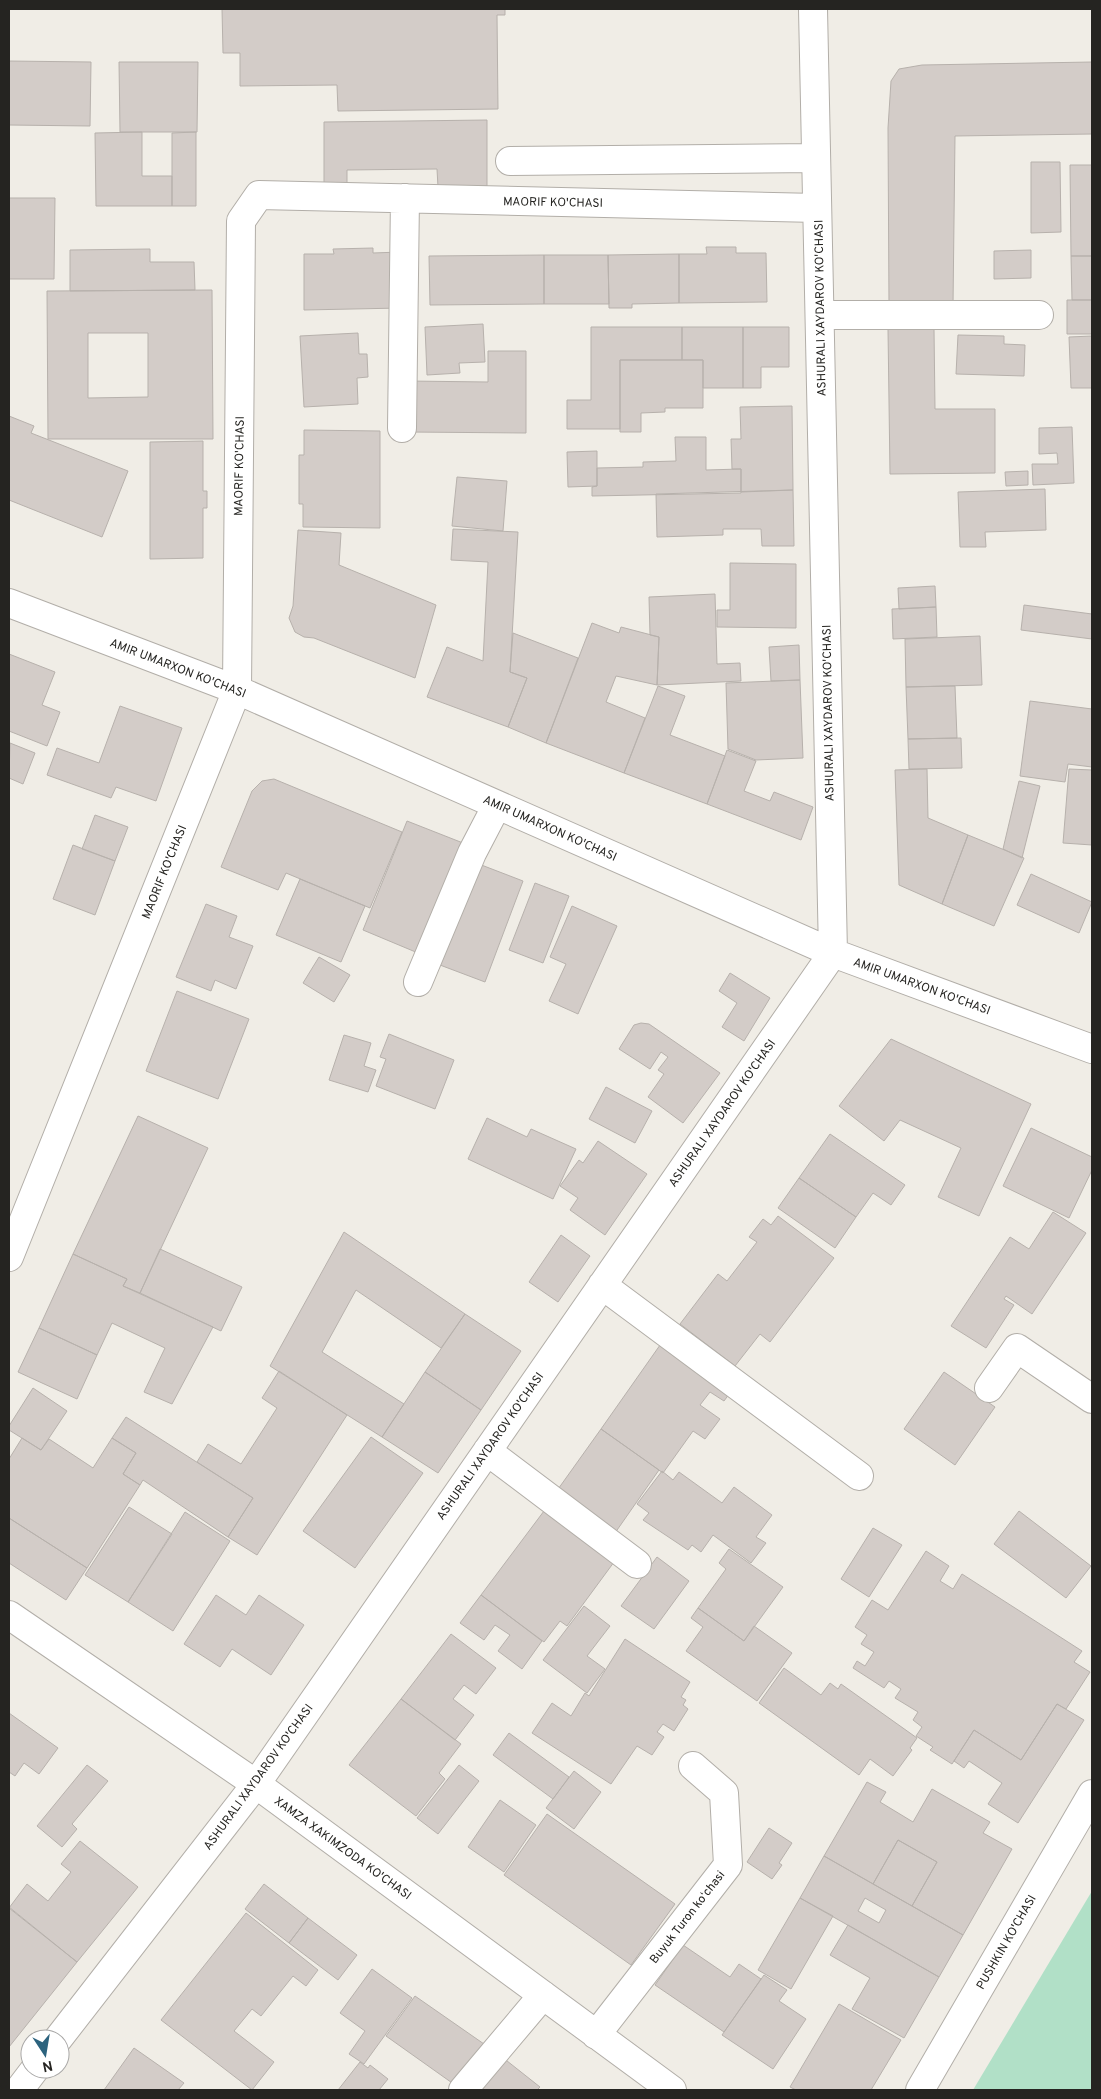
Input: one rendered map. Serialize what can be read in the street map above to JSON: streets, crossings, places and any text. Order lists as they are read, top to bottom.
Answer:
{
  "streets": {
    "street": [
      "MAORIF KO'CHASI",
      "ASHURALI XAYDAROV KO'CHASI",
      "AMIR UMARXON KO'CHASI",
      "XAMZA XAKIMZODA KO'CHASI",
      "Buyuk Turon koʻchasi",
      "PUSHKIN KO'CHASI"
    ]
  },
  "crossings": [
    ["MAORIF KO'CHASI", "ASHURALI XAYDAROV KO'CHASI"],
    ["MAORIF KO'CHASI", "AMIR UMARXON KO'CHASI"],
    ["ASHURALI XAYDAROV KO'CHASI", "AMIR UMARXON KO'CHASI"],
    ["ASHURALI XAYDAROV KO'CHASI", "XAMZA XAKIMZODA KO'CHASI"],
    ["XAMZA XAKIMZODA KO'CHASI", "Buyuk Turon koʻchasi"]
  ],
  "north": "bottom"
}
